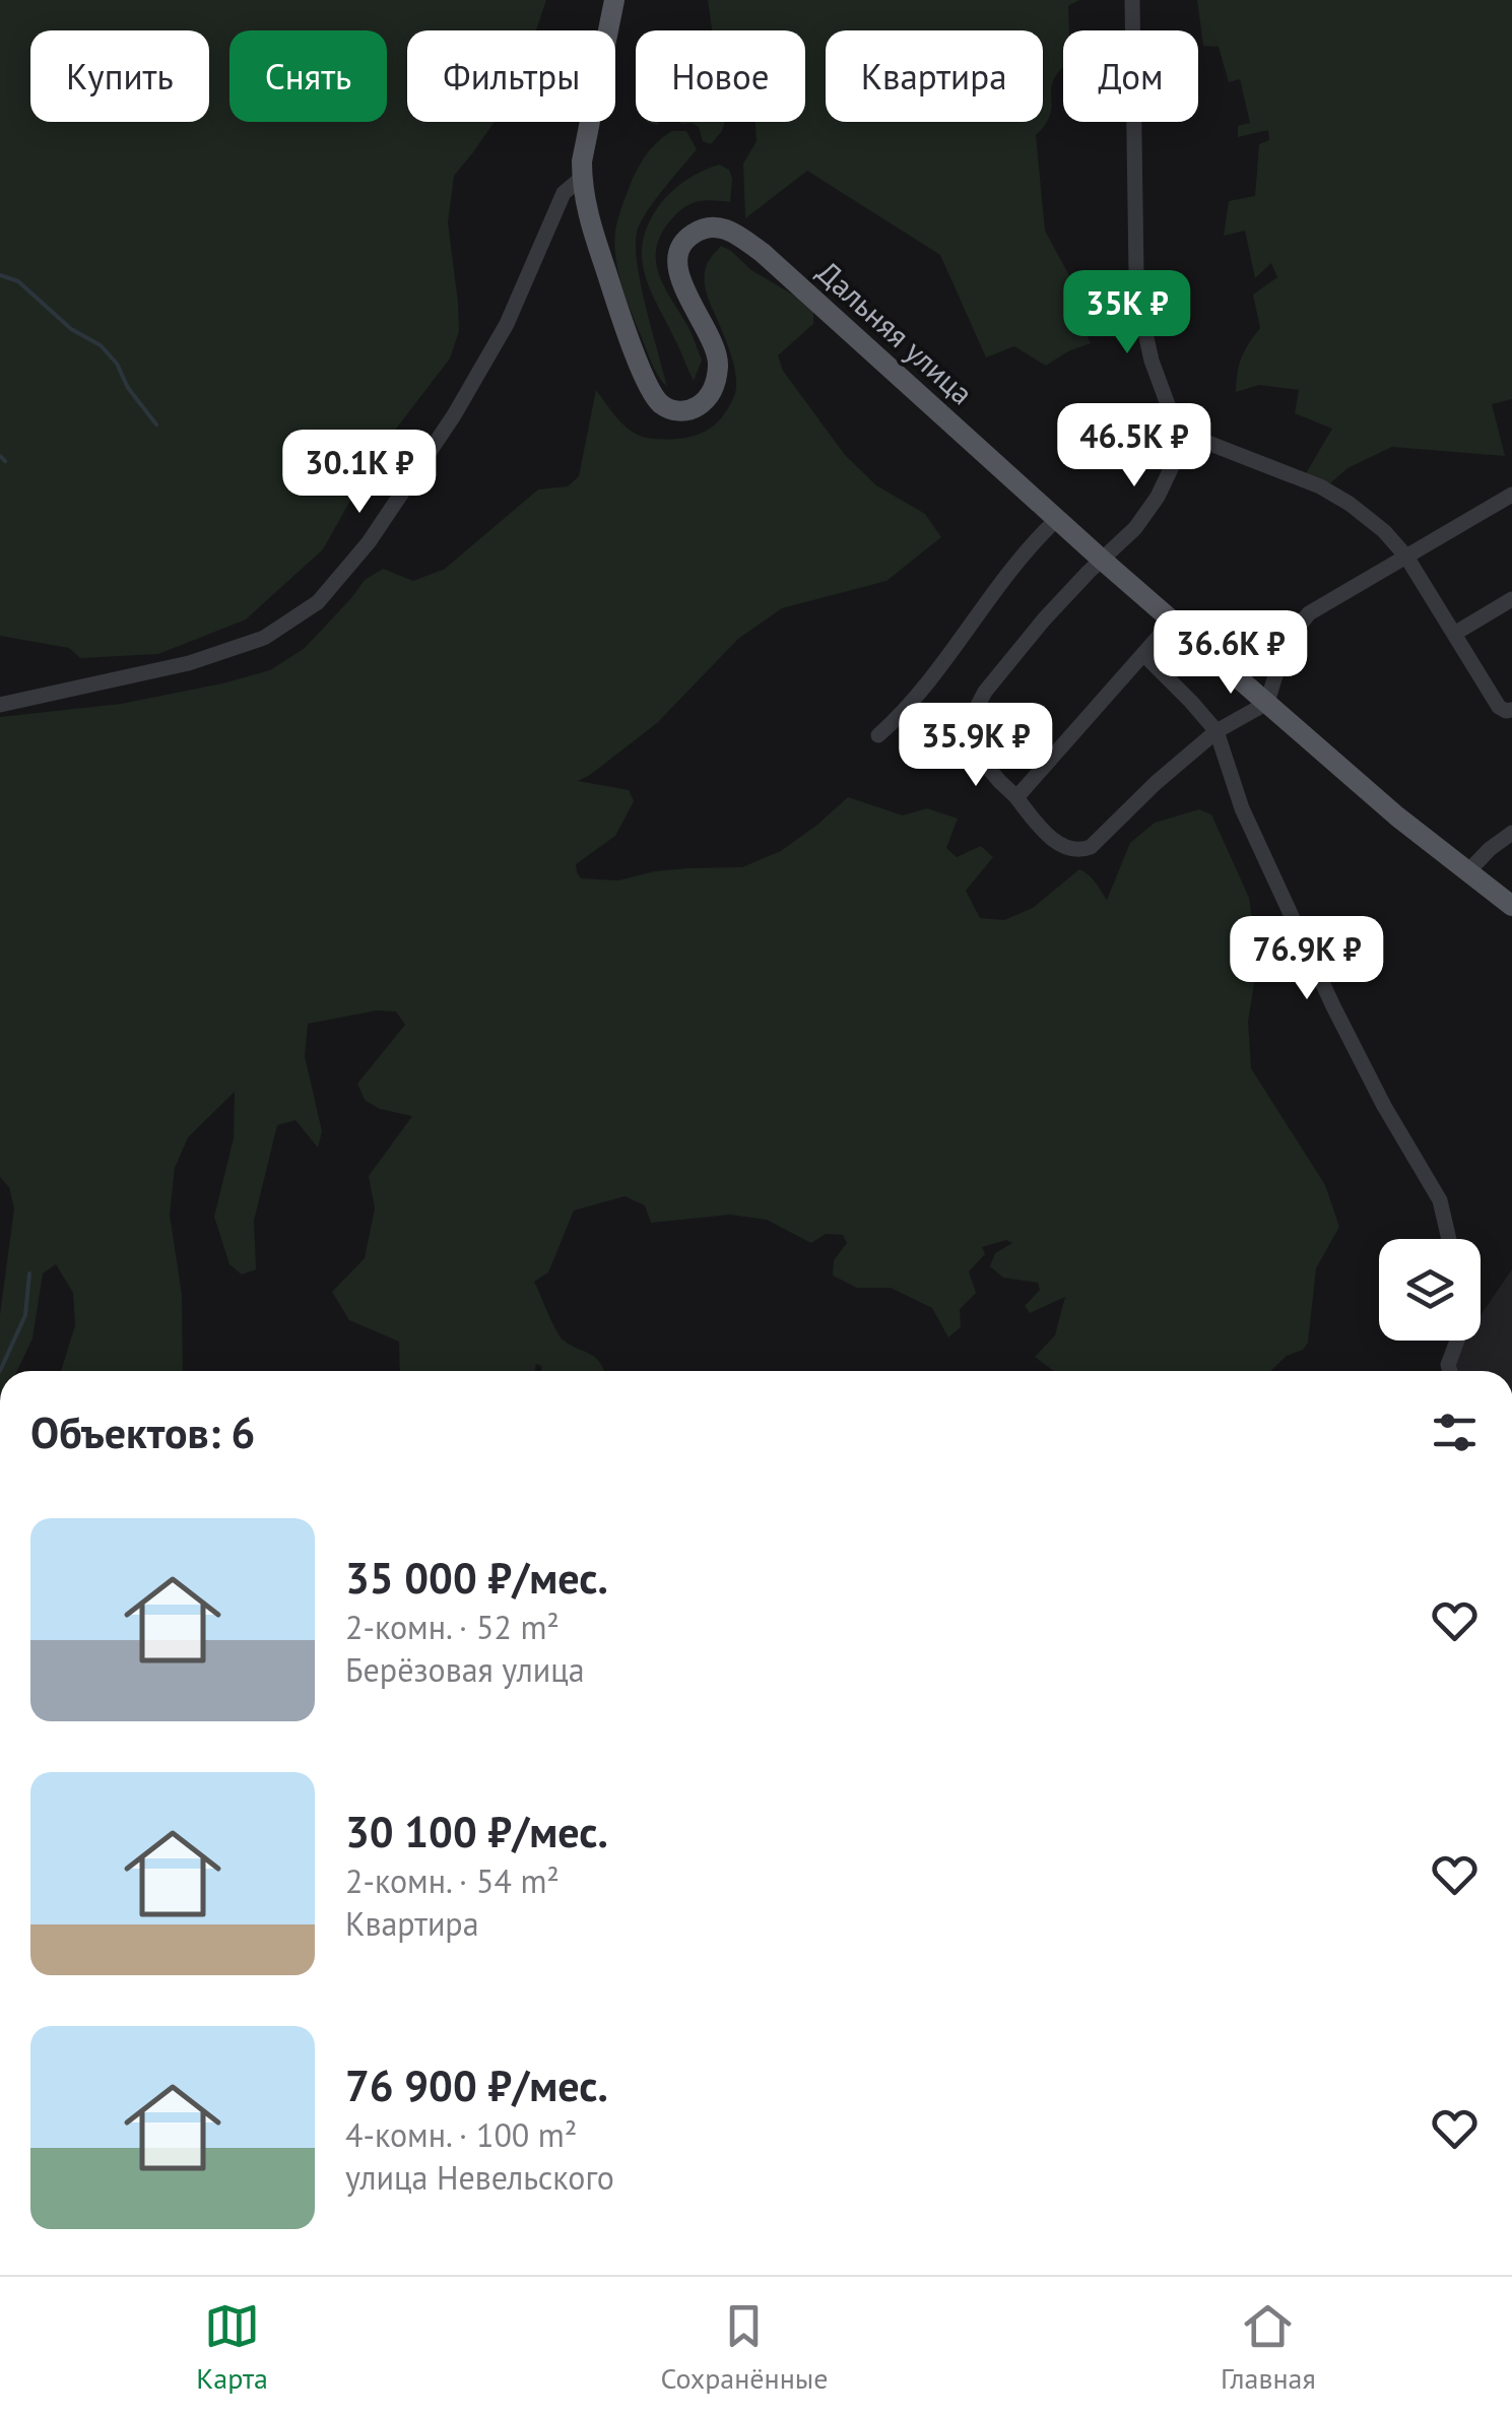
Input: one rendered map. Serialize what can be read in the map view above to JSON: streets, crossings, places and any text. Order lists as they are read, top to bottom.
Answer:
{
  "streets": {
    "main road": ["Дальняя улица"]
  },
  "page": {
    "chip": [
      "Купить",
      "Снять",
      "Фильтры",
      "Новое",
      "Квартира",
      "Дом"
    ],
    "price": [
      "35K ₽",
      "46.5K ₽",
      "30.1K ₽",
      "36.6K ₽",
      "35.9K ₽",
      "76.9K ₽"
    ],
    "heading": "Объектов: 6",
    "list": [
      {
        "name": "35 000 ₽/мес.",
        "note": "2-комн. · 52 m² · Берёзовая улица"
      },
      {
        "name": "30 100 ₽/мес.",
        "note": "2-комн. · 54 m² · Квартира"
      },
      {
        "name": "76 900 ₽/мес.",
        "note": "4-комн. · 100 m² · улица Невельского"
      }
    ],
    "tabs": ["Карта", "Сохранённые", "Главная"]
  }
}
